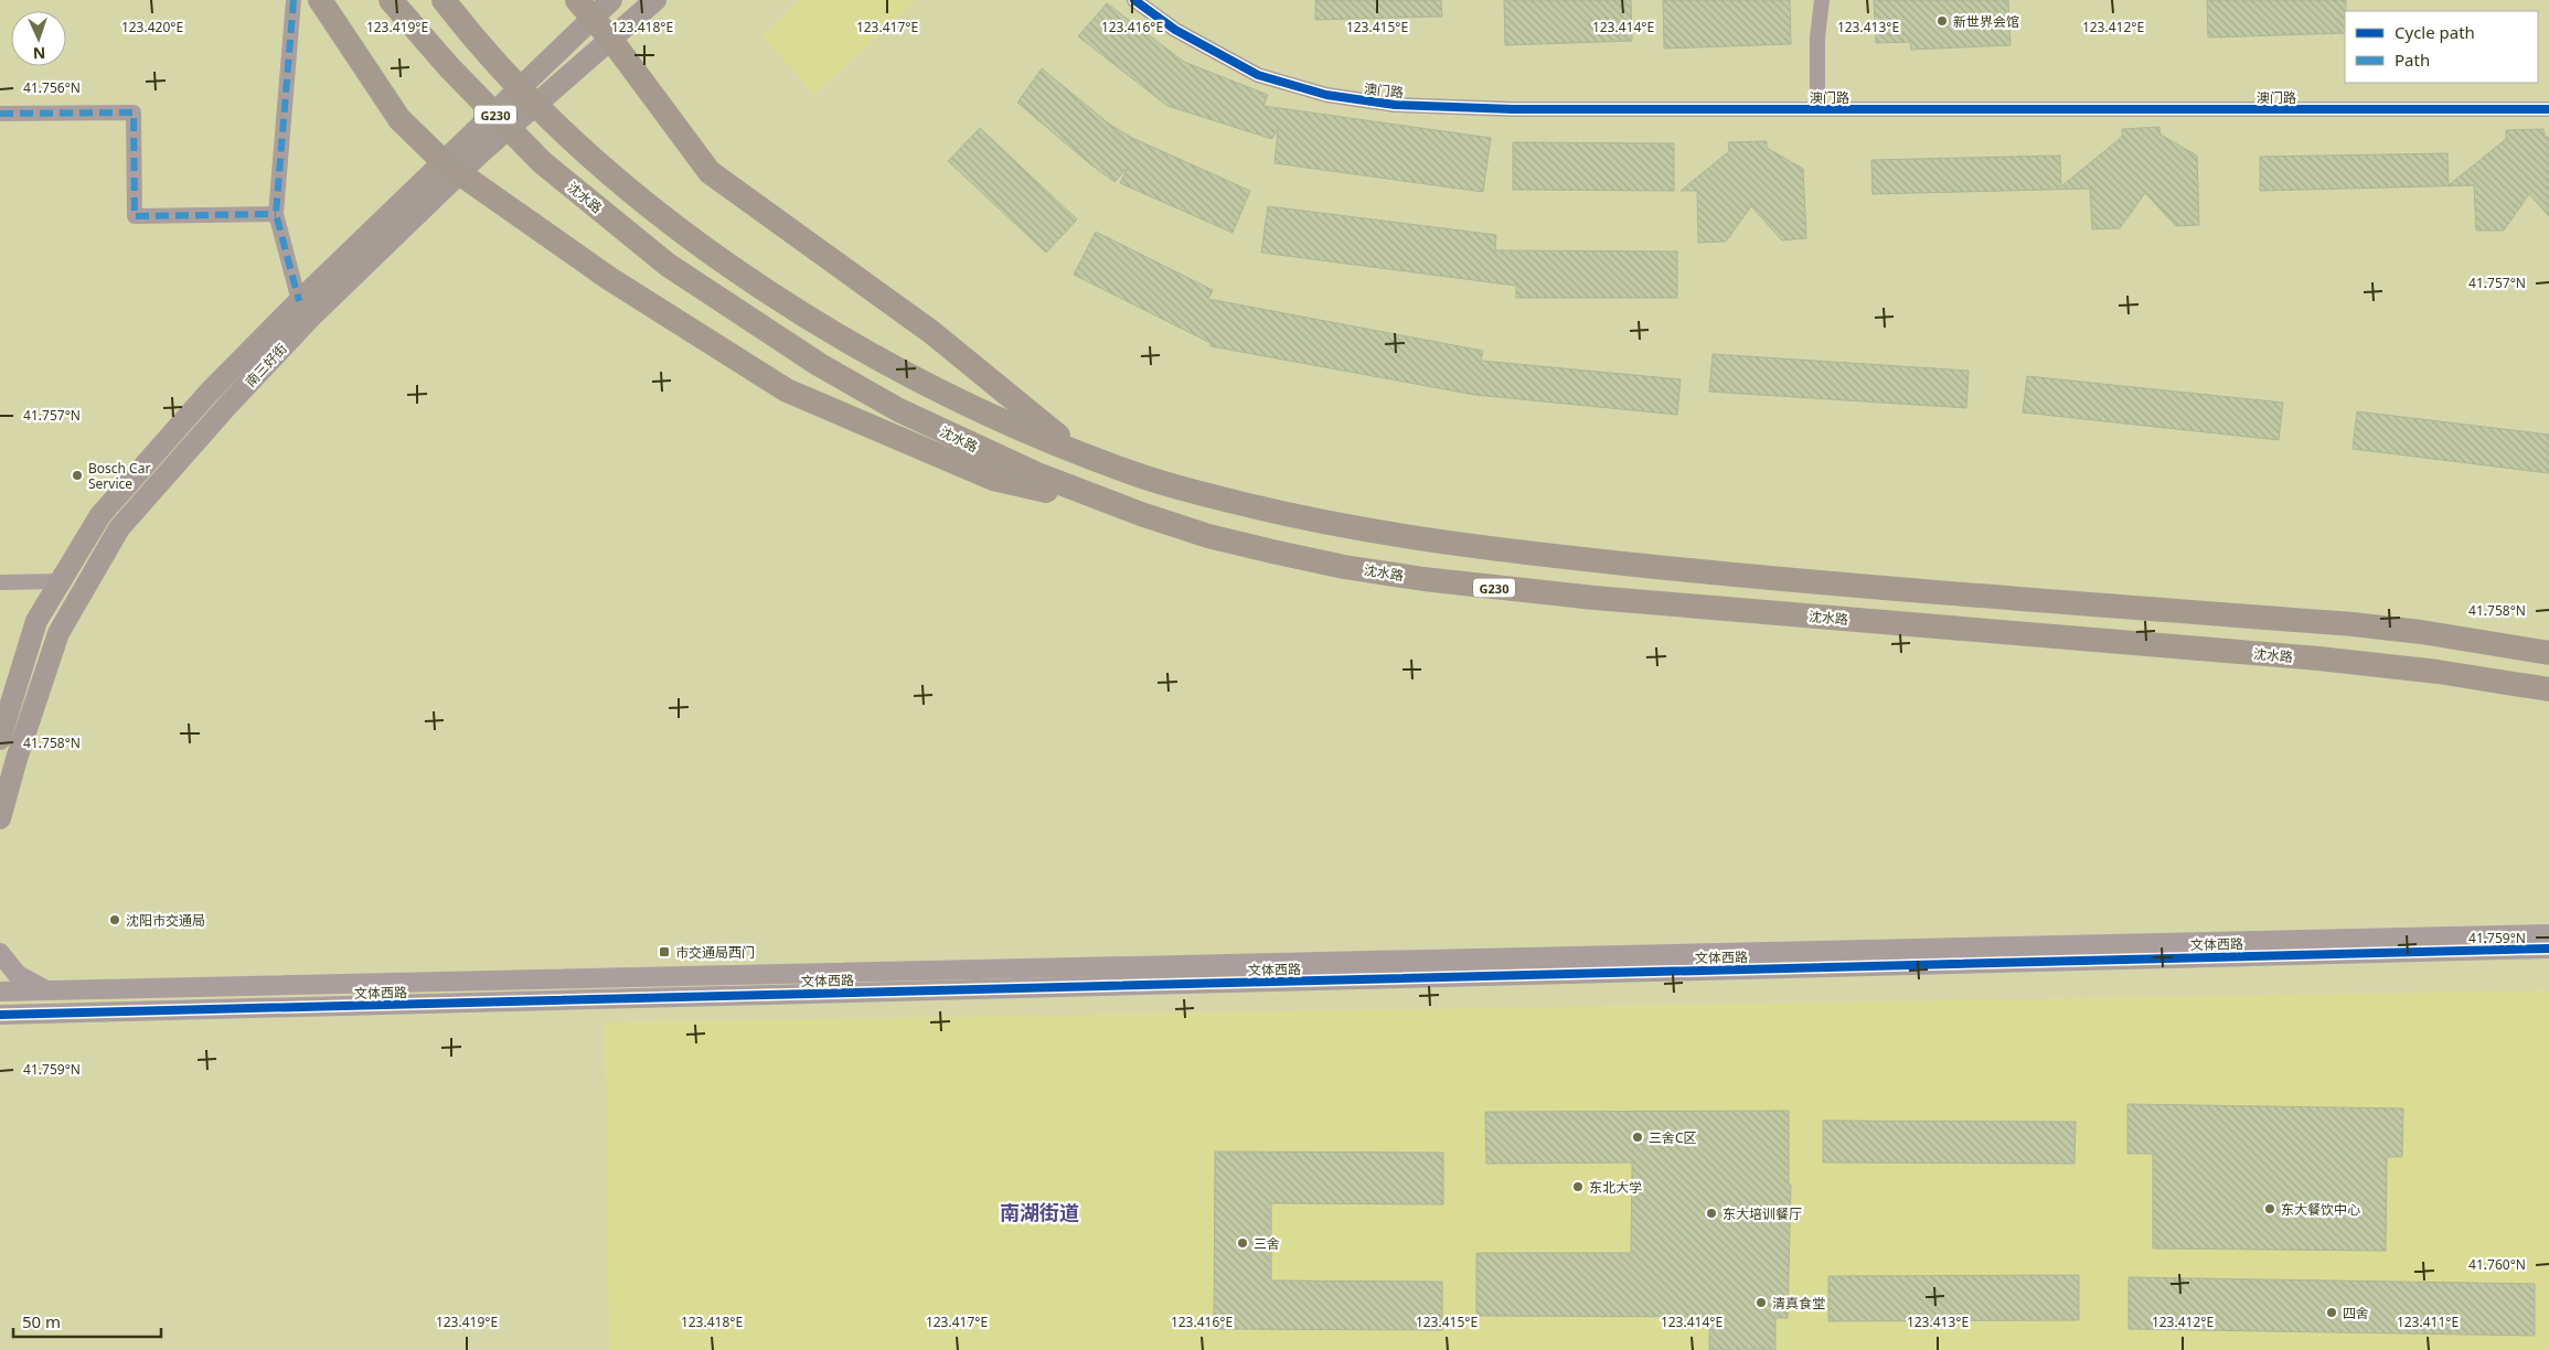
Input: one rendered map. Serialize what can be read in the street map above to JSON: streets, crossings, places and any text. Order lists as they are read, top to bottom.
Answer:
{
  "streets": {
    "highway": ["G230", "沈水路"],
    "main road": ["南三好街"],
    "street": ["澳门路", "文体西路"]
  },
  "districts": ["南湖街道"],
  "places": {
    "other": [
      "新世界会馆",
      "Bosch Car Service",
      "沈阳市交通局",
      "三舍C区",
      "东北大学",
      "东大餐饮中心",
      "东大培训餐厅",
      "三舍",
      "清真食堂",
      "四舍"
    ],
    "transit": ["市交通局西门"]
  },
  "legend": ["Cycle path", "Path"],
  "scale_bar": "50 m",
  "north": "bottom",
  "coordinates": [
    "123.412°E",
    "123.420°E",
    "123.419°E",
    "123.418°E",
    "123.417°E",
    "123.416°E",
    "123.415°E",
    "123.414°E",
    "123.413°E",
    "41.756°N",
    "41.757°N",
    "41.758°N",
    "41.759°N",
    "41.760°N",
    "123.411°E"
  ]
}
